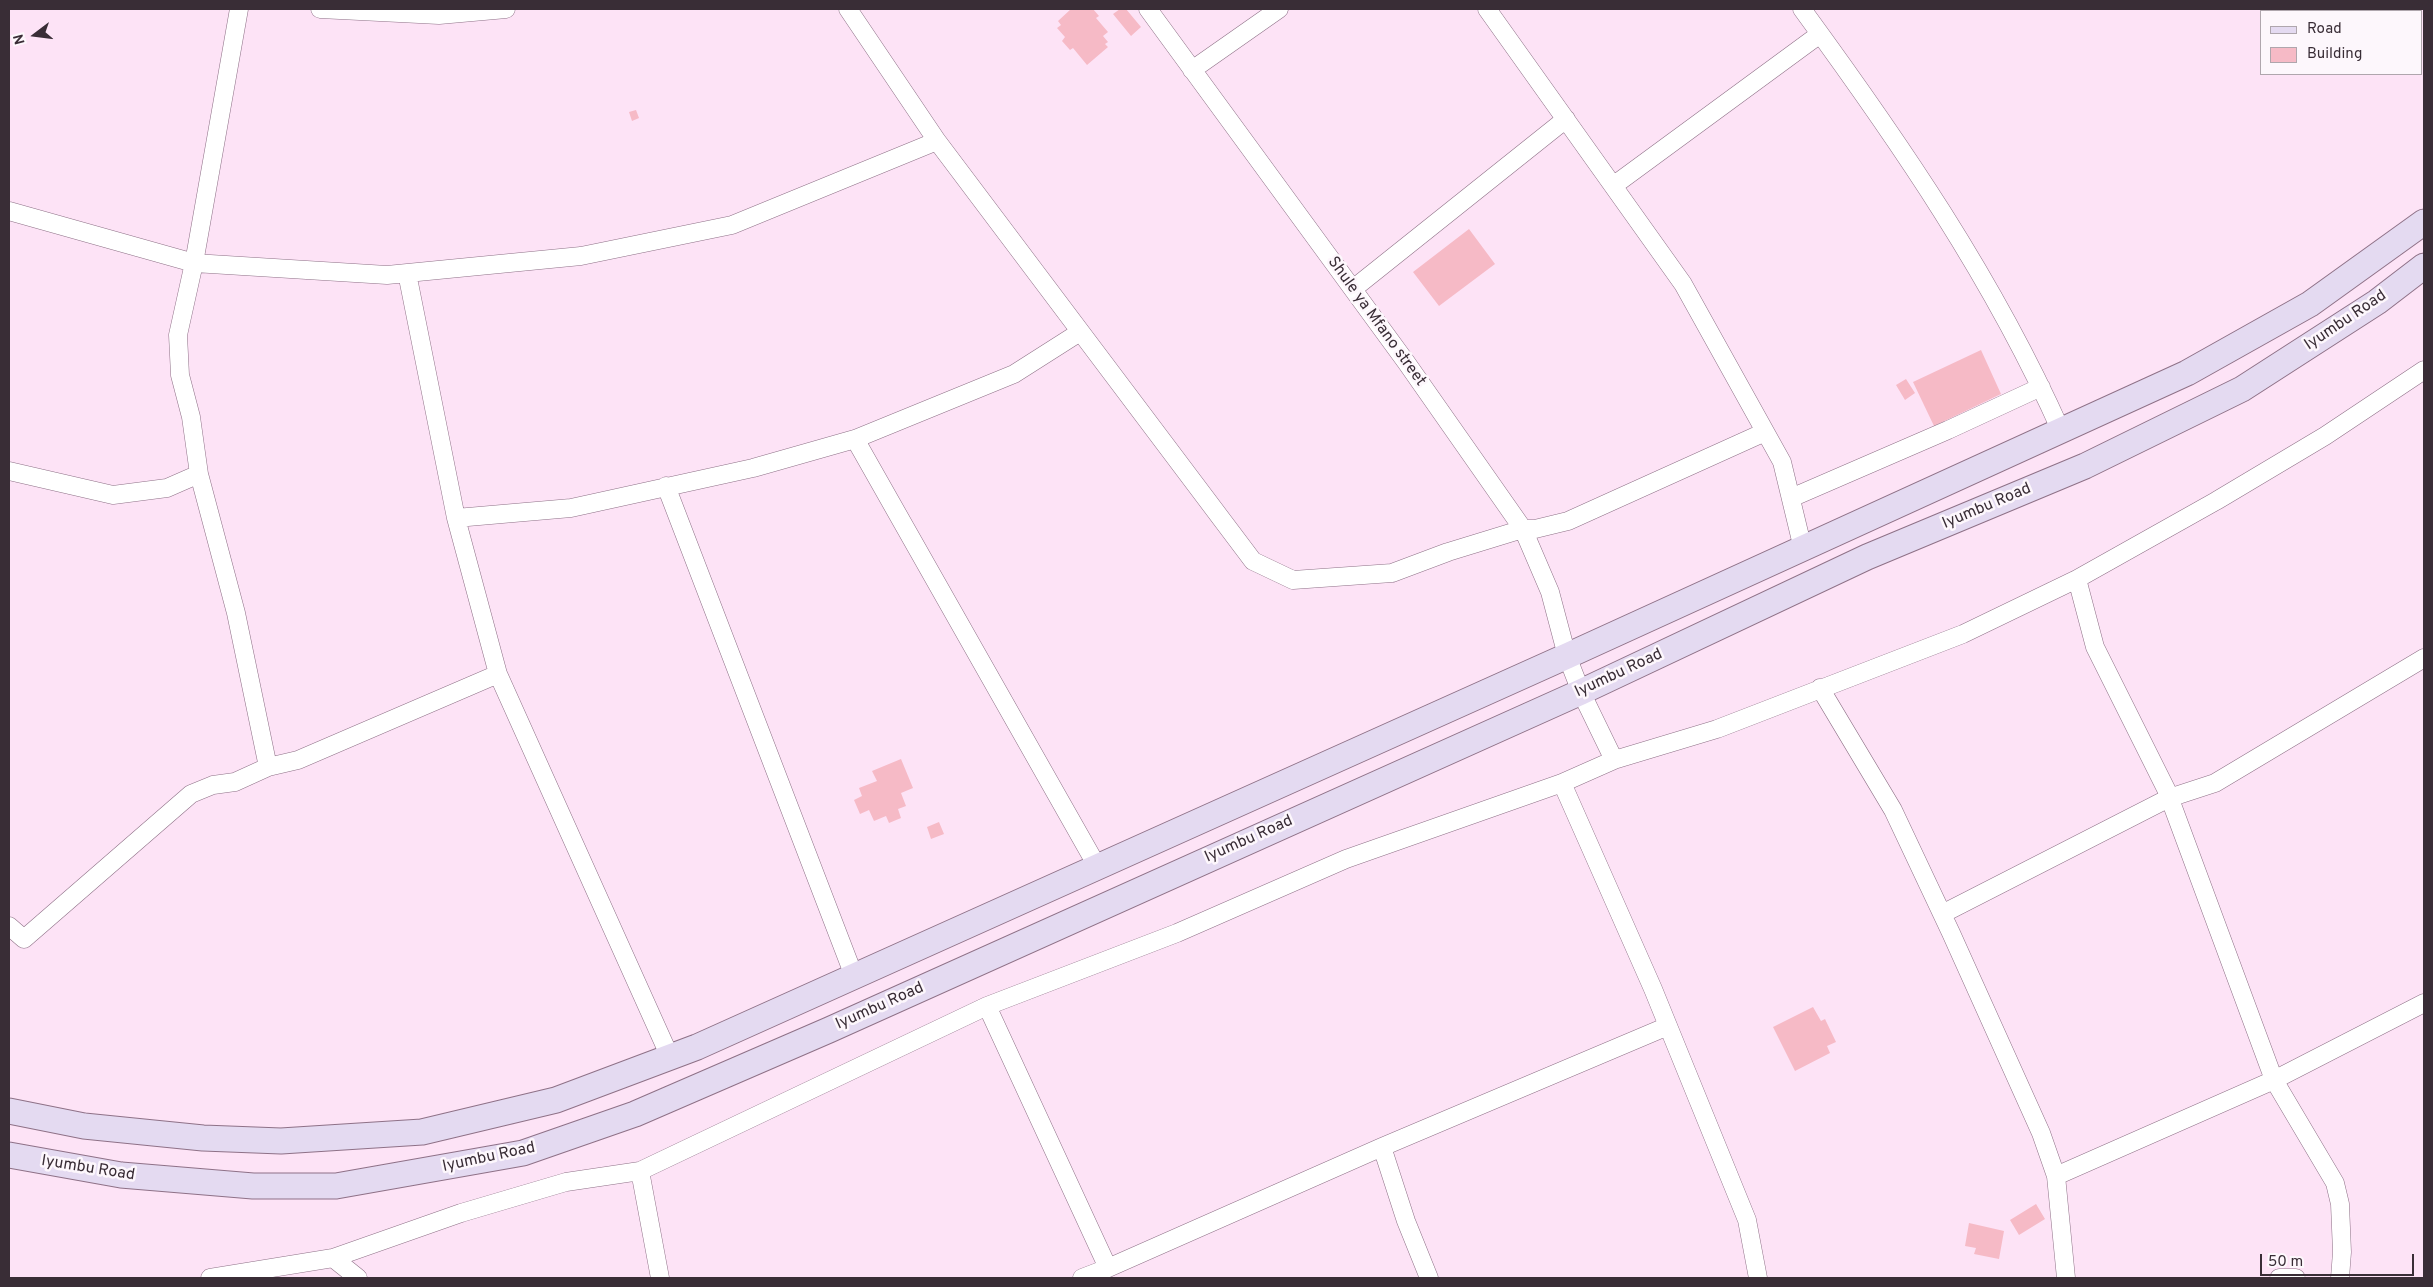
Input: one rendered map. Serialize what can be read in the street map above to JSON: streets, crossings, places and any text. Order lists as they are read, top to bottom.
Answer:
{
  "streets": {
    "main road": ["Iyumbu Road"],
    "street": ["Shule ya Mfano street"]
  },
  "crossings": [
    ["Iyumbu Road", "Shule ya Mfano street"]
  ],
  "legend": ["Road", "Building"],
  "scale_bar": "50 m",
  "north": "left"
}
